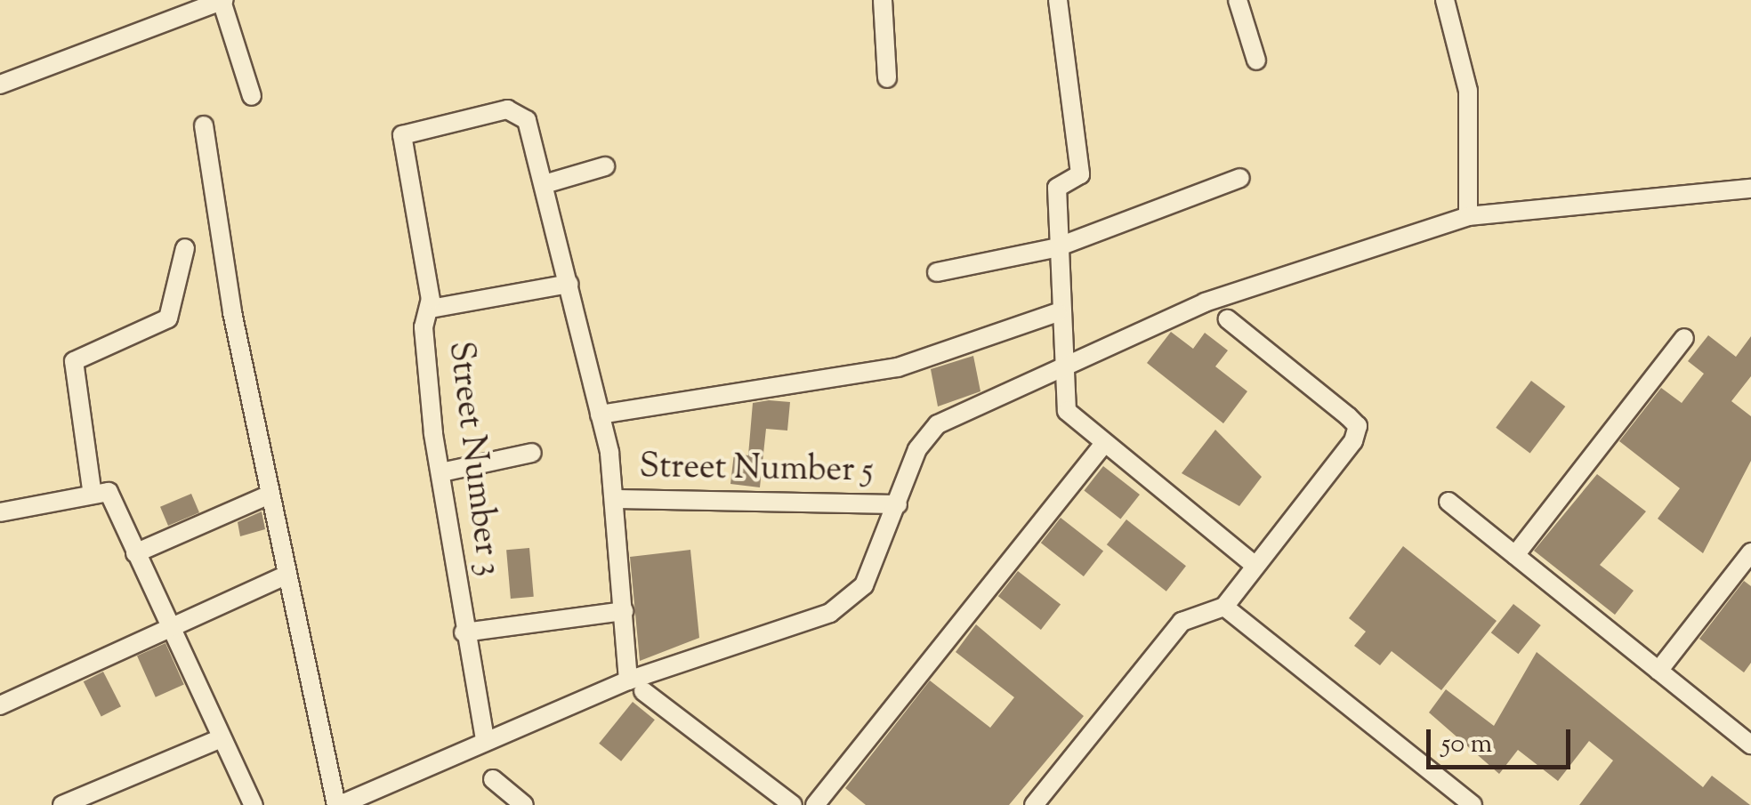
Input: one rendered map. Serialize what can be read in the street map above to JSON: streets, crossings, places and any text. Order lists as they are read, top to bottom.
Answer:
{
  "streets": {
    "street": ["Street Number 3", "Street Number 5"]
  },
  "scale_bar": "50 m"
}
